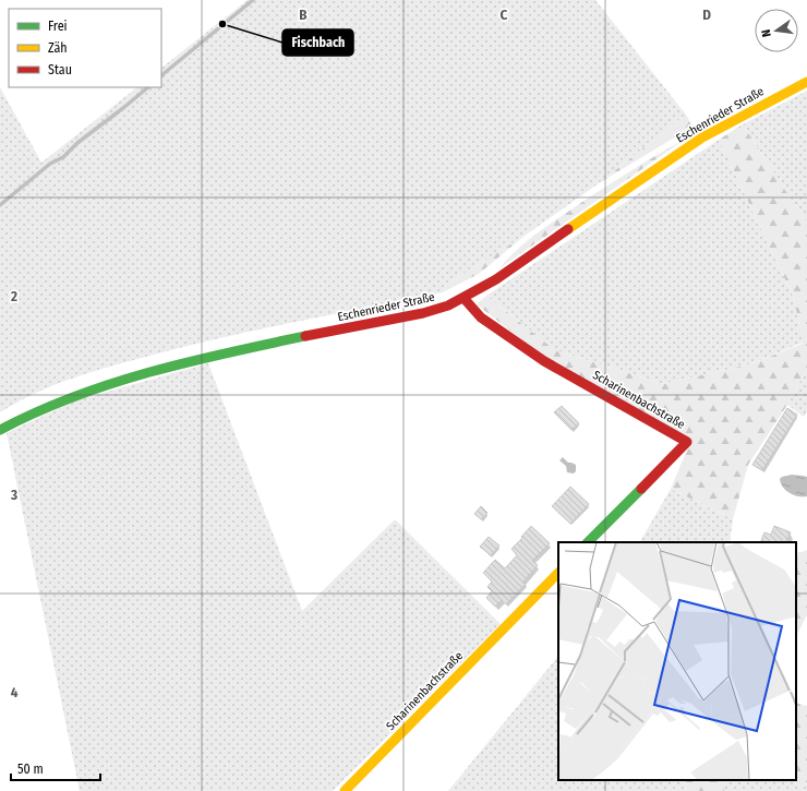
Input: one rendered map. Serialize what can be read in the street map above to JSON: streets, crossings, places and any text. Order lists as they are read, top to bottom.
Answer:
{
  "streets": {
    "street": ["Eschenrieder Straße", "Scharinenbachstraße"]
  },
  "crossings": [
    ["Eschenrieder Straße", "Scharinenbachstraße"]
  ],
  "places": ["Fischbach"],
  "legend": ["Frei", "Zäh", "Stau"],
  "scale_bar": "50 m",
  "north": "left",
  "grid": {
    "columns": ["B", "C", "D"],
    "rows": ["2", "3", "4"]
  }
}
